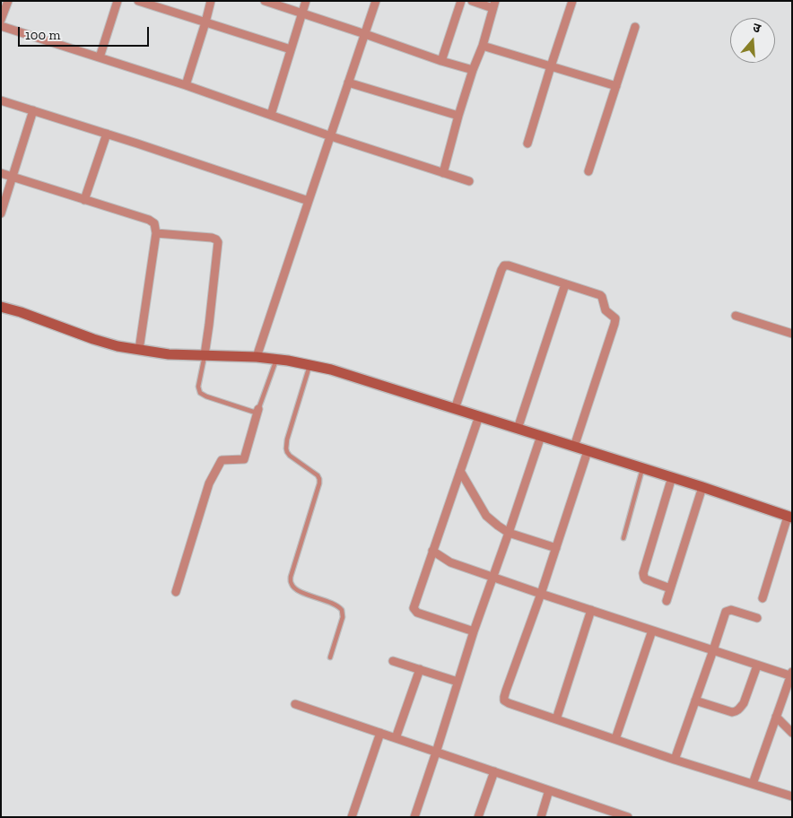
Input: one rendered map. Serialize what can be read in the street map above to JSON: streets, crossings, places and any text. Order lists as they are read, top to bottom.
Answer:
{
  "scale_bar": "100 m",
  "north": "top"
}
